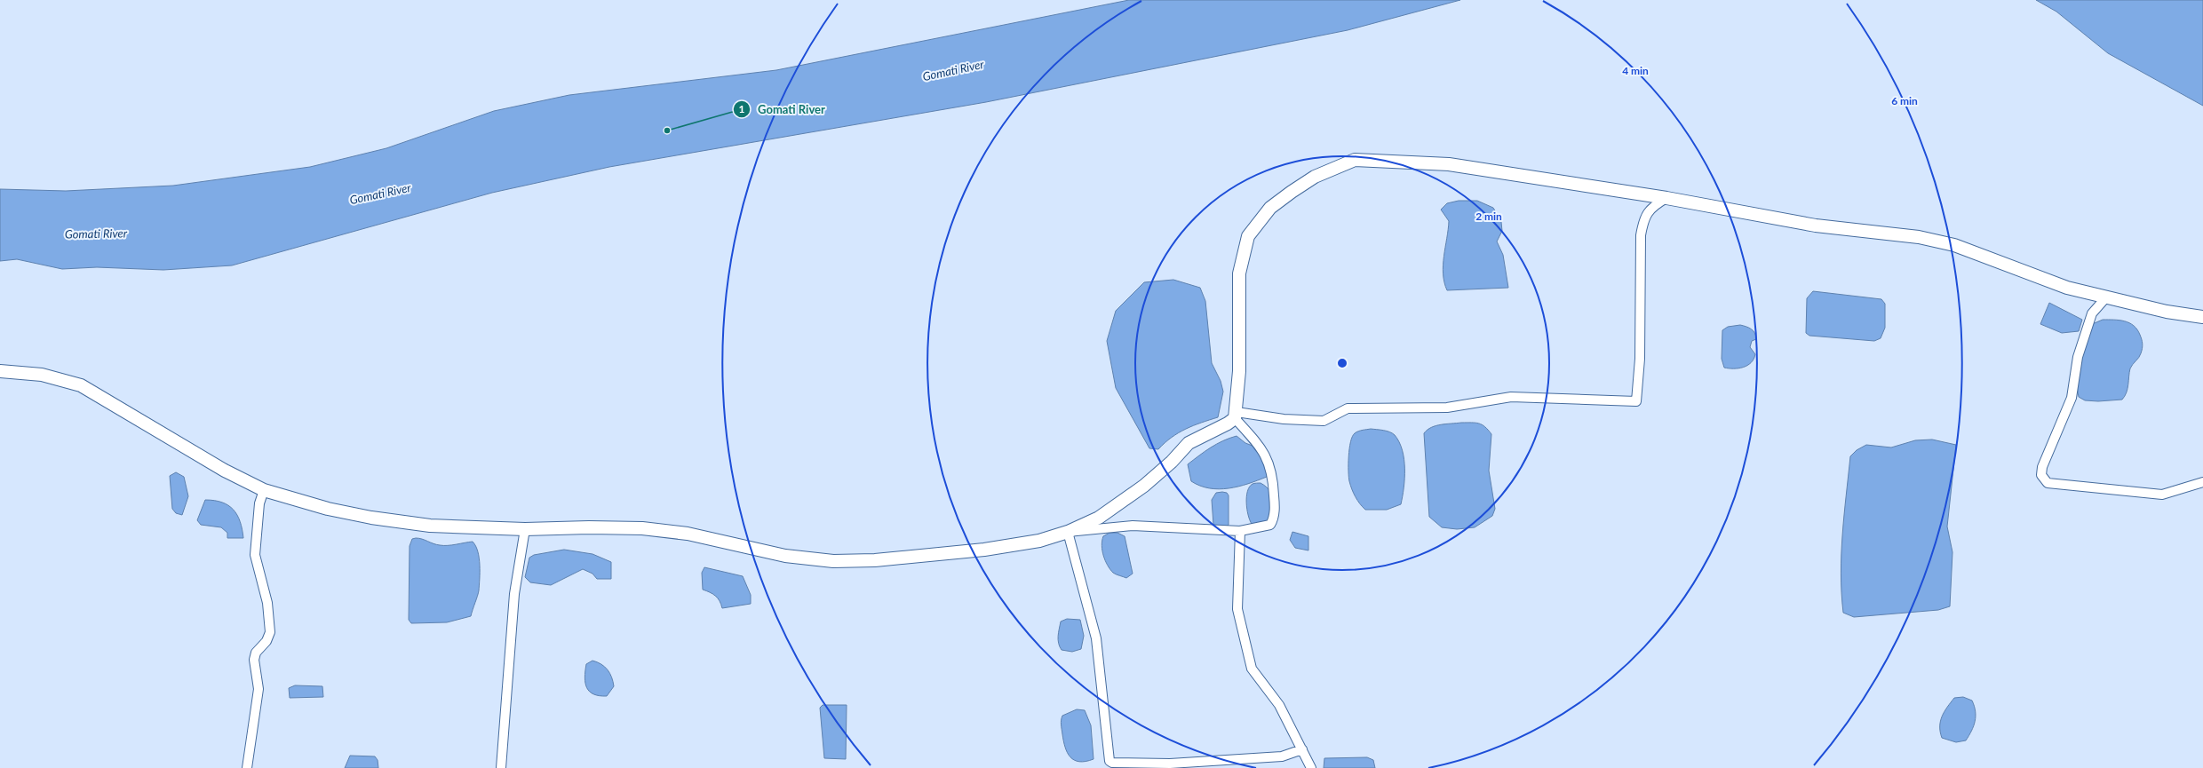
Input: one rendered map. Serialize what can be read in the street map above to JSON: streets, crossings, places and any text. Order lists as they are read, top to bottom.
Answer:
{
  "water": ["Gomati River"],
  "places": ["Gomati River"],
  "rings": ["4 min", "6 min", "2 min"]
}
